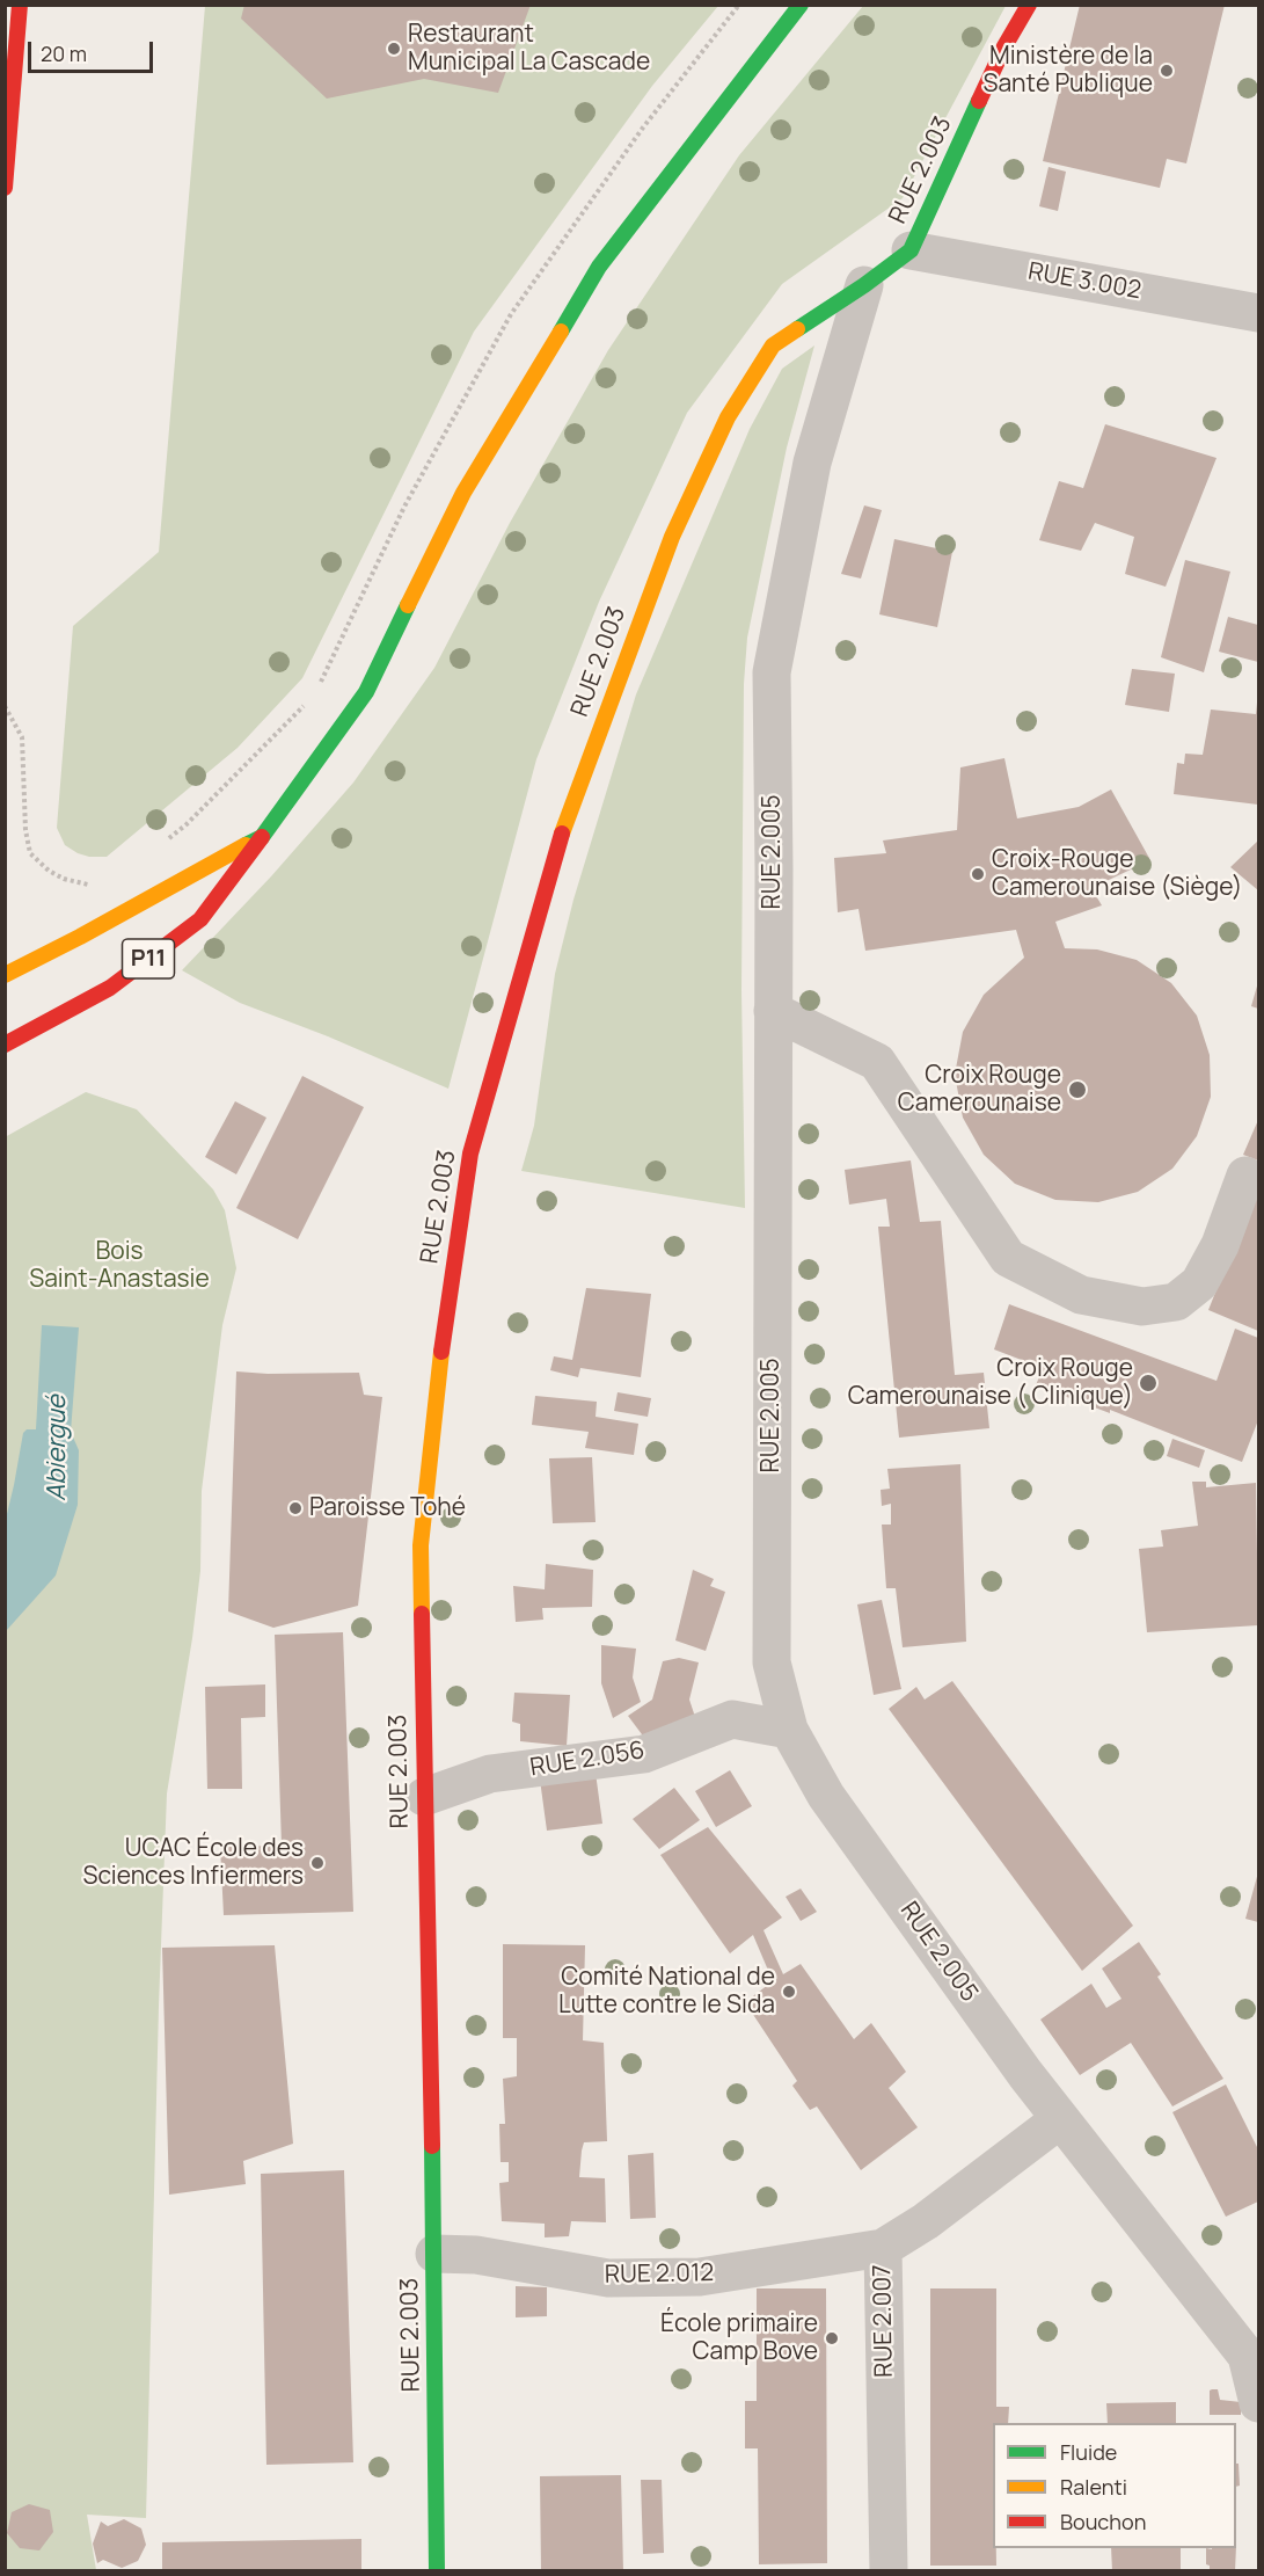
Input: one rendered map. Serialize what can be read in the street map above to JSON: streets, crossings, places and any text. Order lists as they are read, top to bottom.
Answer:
{
  "streets": {
    "main road": ["RUE 2.003", "P11"],
    "street": [
      "RUE 3.002",
      "RUE 2.005",
      "RUE 2.056",
      "RUE 2.012",
      "RUE 2.007"
    ]
  },
  "crossings": [
    ["RUE 2.003", "RUE 3.002"],
    ["RUE 2.003", "RUE 2.005"],
    ["RUE 2.003", "RUE 2.056"],
    ["RUE 2.003", "RUE 2.012"],
    ["RUE 2.005", "RUE 2.056"],
    ["RUE 2.005", "RUE 2.007"],
    ["RUE 2.012", "RUE 2.007"]
  ],
  "water": ["Abiergué"],
  "parks": ["Bois Saint-Anastasie"],
  "places": [
    "Restaurant Municipal La Cascade",
    "Ministère de la Santé Publique",
    "Croix-Rouge Camerounaise (Siège)",
    "Croix Rouge Camerounaise",
    "Croix Rouge Camerounaise ( Clinique)",
    "Paroisse Tohé",
    "UCAC École des Sciences Infiermers",
    "Comité National de Lutte contre le Sida",
    "École primaire Camp Bove"
  ],
  "legend": ["Fluide", "Ralenti", "Bouchon"],
  "scale_bar": "20 m"
}
